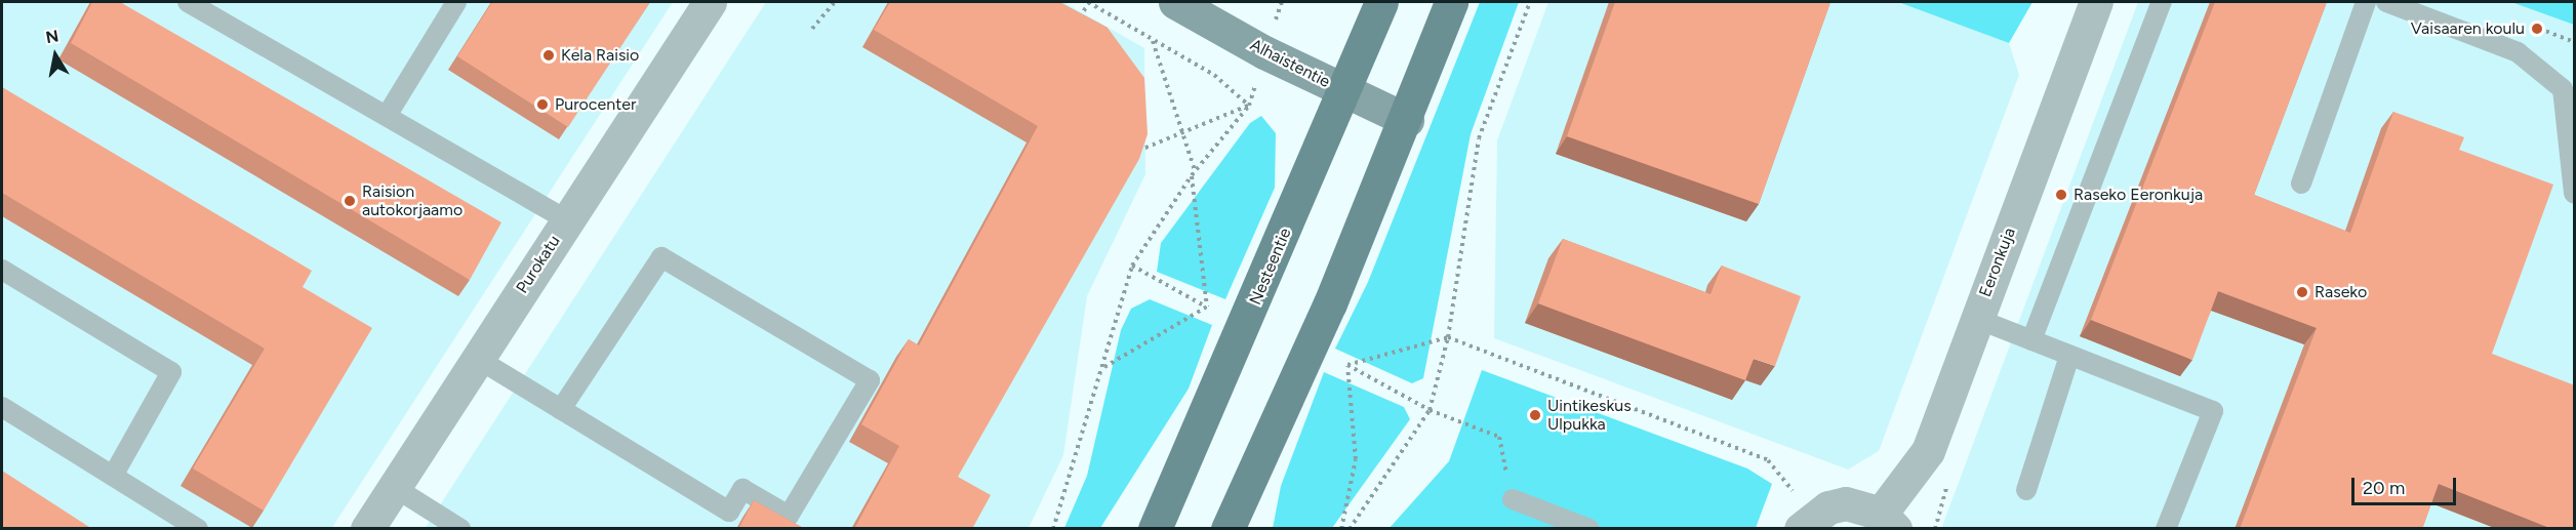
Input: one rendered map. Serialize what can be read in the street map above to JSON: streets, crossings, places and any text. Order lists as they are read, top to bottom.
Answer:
{
  "streets": {
    "main road": ["Nesteentie"],
    "street": ["Alhaistentie", "Eeronkuja", "Purokatu"]
  },
  "crossings": [
    ["Alhaistentie", "Nesteentie"]
  ],
  "places": [
    "Vaisaaren koulu",
    "Kela Raisio",
    "Purocenter",
    "Raseko Eeronkuja",
    "Raision autokorjaamo",
    "Raseko",
    "Uintikeskus Ulpukka"
  ],
  "scale_bar": "20 m",
  "north": "top"
}
